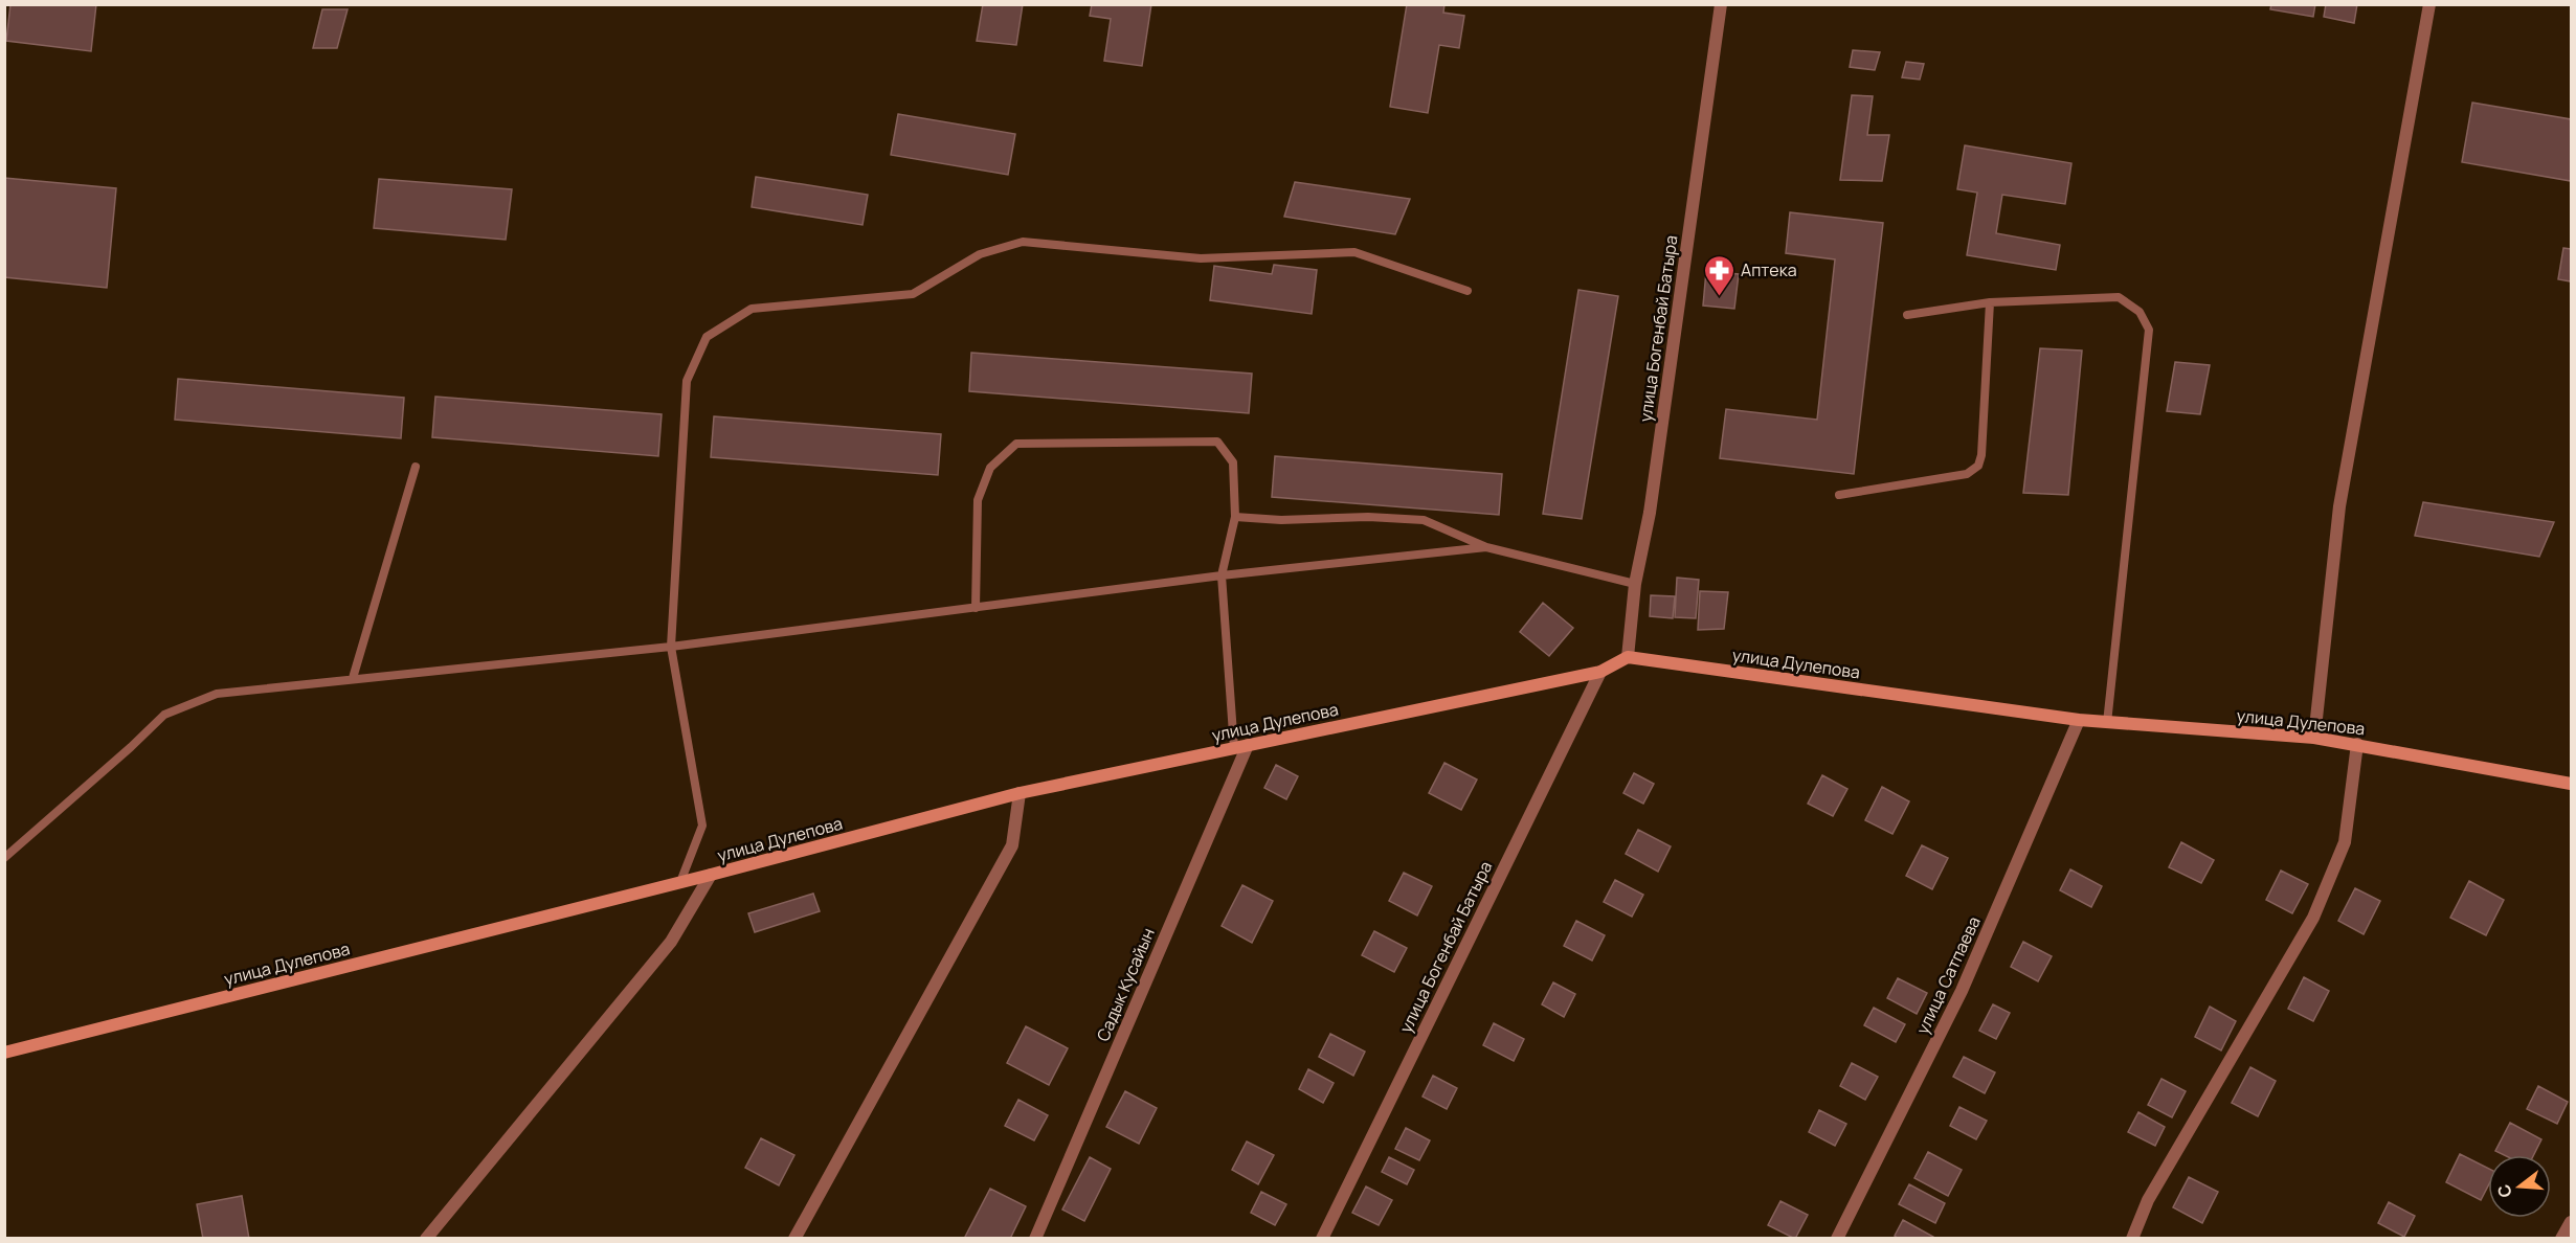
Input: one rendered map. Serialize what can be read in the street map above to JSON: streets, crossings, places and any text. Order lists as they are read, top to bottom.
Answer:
{
  "streets": {
    "street": [
      "улица Богенбай Батыра",
      "улица Дулепова",
      "улица Сатпаева",
      "Садык Кусайын"
    ]
  },
  "crossings": [
    ["улица Богенбай Батыра", "улица Дулепова"],
    ["улица Дулепова", "улица Сатпаева"],
    ["улица Дулепова", "Садык Кусайын"]
  ],
  "places": {
    "pharmacy": ["Аптека"]
  },
  "north": "left"
}
